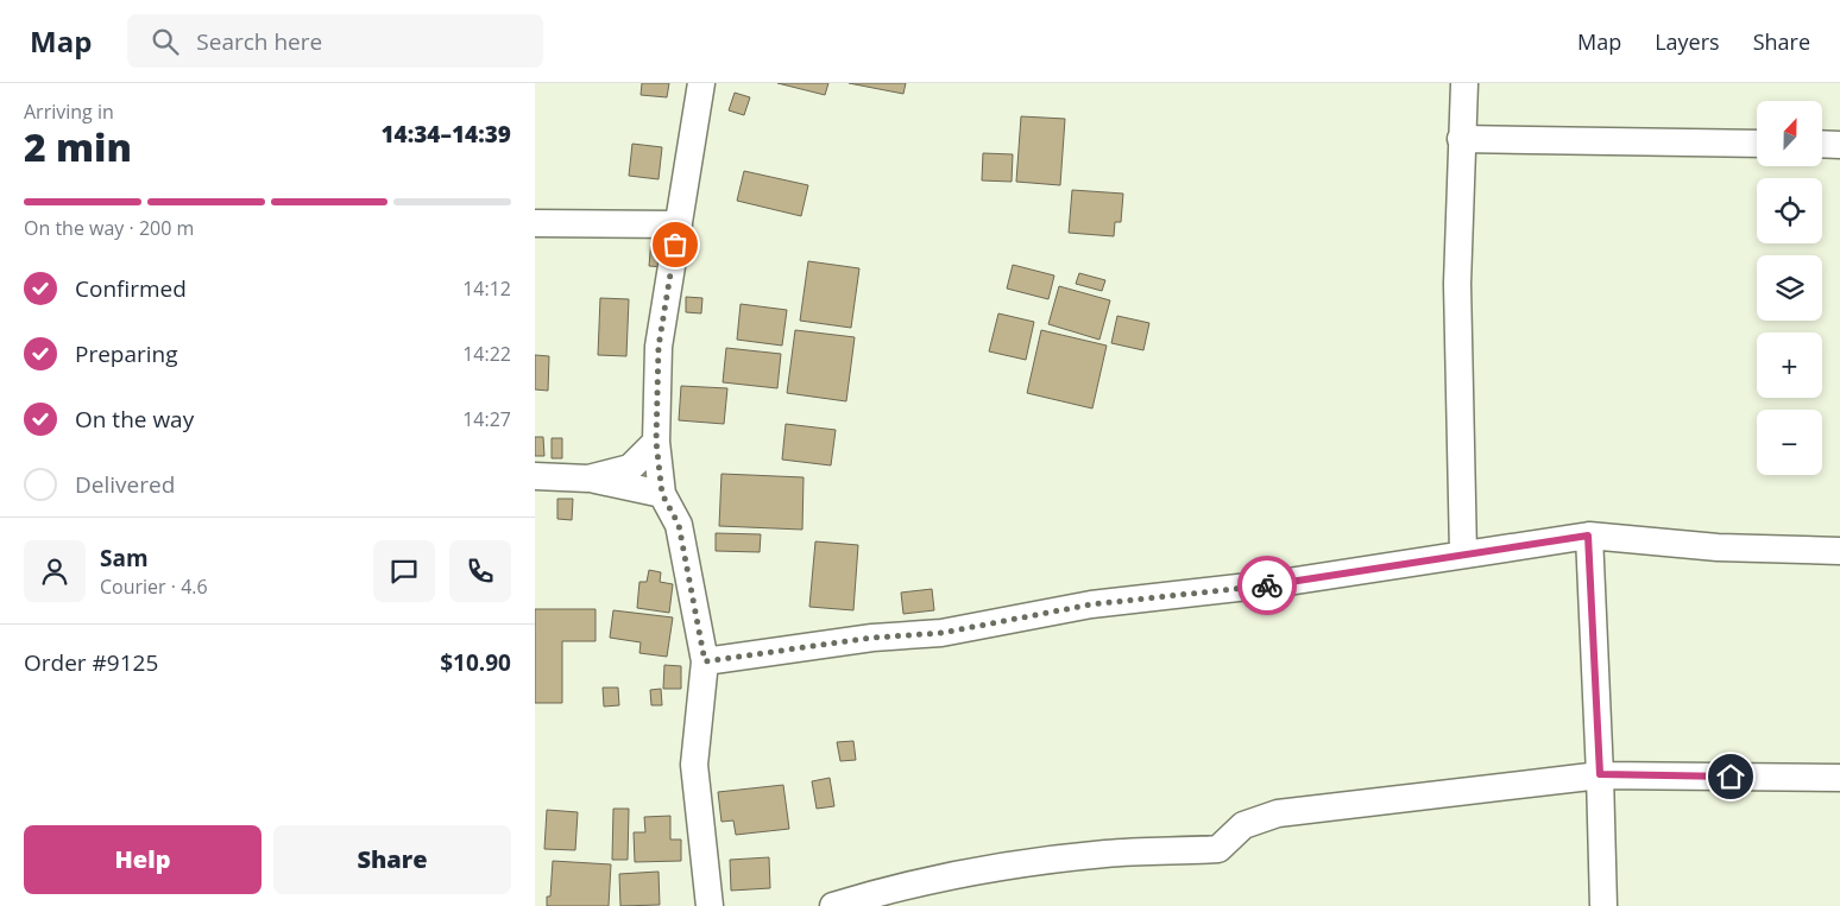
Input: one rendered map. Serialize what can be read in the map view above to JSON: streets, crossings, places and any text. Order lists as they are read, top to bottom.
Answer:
{
  "north": "top",
  "page": {
    "header": "Map",
    "search": "Search here",
    "nav": ["Map", "Layers", "Share"],
    "heading": ["2 min", "Arriving in", "14:34–14:39"],
    "panel": [
      "Sam",
      "Courier · 4.6",
      "Order #9125",
      "$10.90"
    ],
    "map_buttons": ["+", "−"],
    "bar": "On the way · 200 m",
    "list": [
      ["Confirmed", "14:12"],
      ["Preparing", "14:22"],
      ["On the way", "14:27"],
      "Delivered"
    ],
    "buttons": ["Help", "Share"]
  }
}
